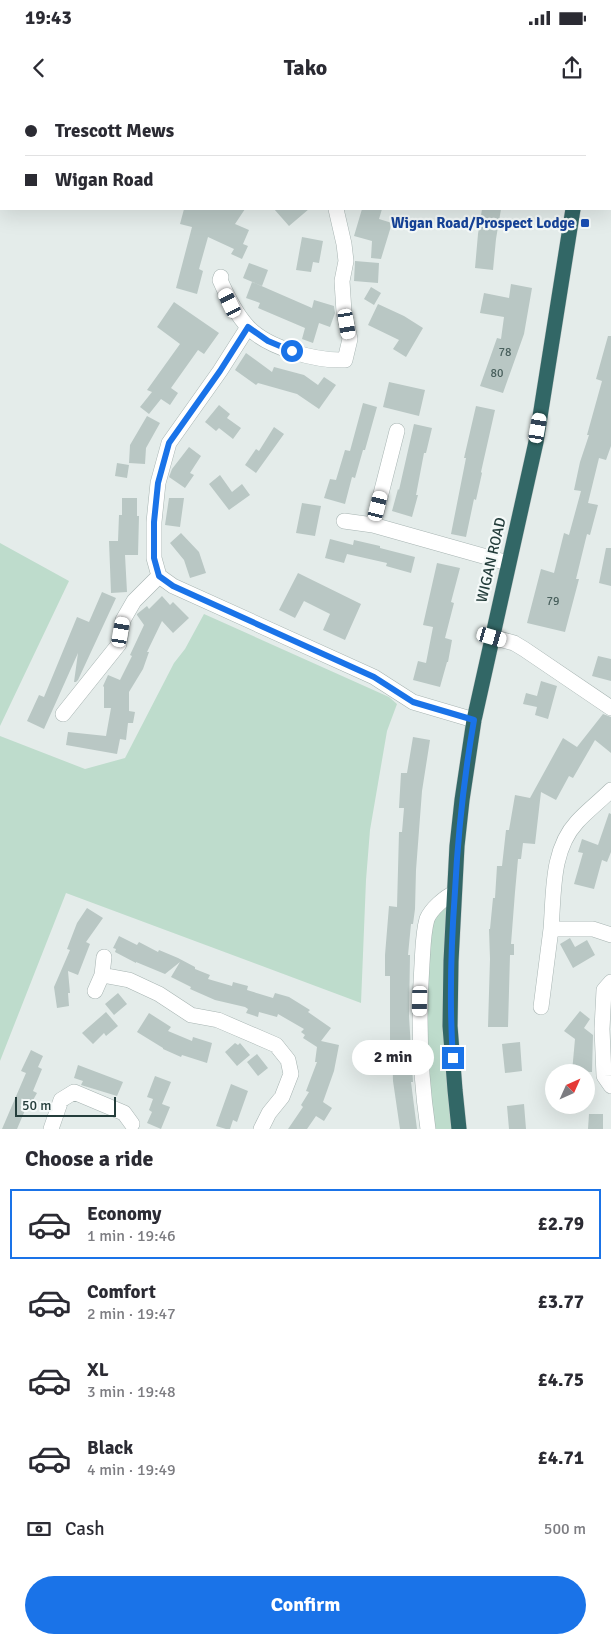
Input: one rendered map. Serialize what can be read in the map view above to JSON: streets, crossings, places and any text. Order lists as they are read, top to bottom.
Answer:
{
  "streets": {
    "highway": ["WIGAN ROAD"]
  },
  "places": {
    "transit": ["Wigan Road/Prospect Lodge"]
  },
  "house_numbers": ["78", "80", "79"],
  "scale_bar": "50 m",
  "north": "top right",
  "page": {
    "status": "19:43",
    "header": "Tako",
    "banner": ["Trescott Mews", "Wigan Road"],
    "bubble": "2 min",
    "scale": "50 m",
    "heading": "Choose a ride",
    "list": [
      {
        "name": "Economy",
        "note": "1 min · 19:46",
        "value": "£2.79"
      },
      {
        "name": "Comfort",
        "note": "2 min · 19:47",
        "value": "£3.77"
      },
      {
        "name": "XL",
        "note": "3 min · 19:48",
        "value": "£4.75"
      },
      {
        "name": "Black",
        "note": "4 min · 19:49",
        "value": "£4.71"
      }
    ],
    "pay": ["Cash", "500 m"],
    "buttons": "Confirm"
  }
}
